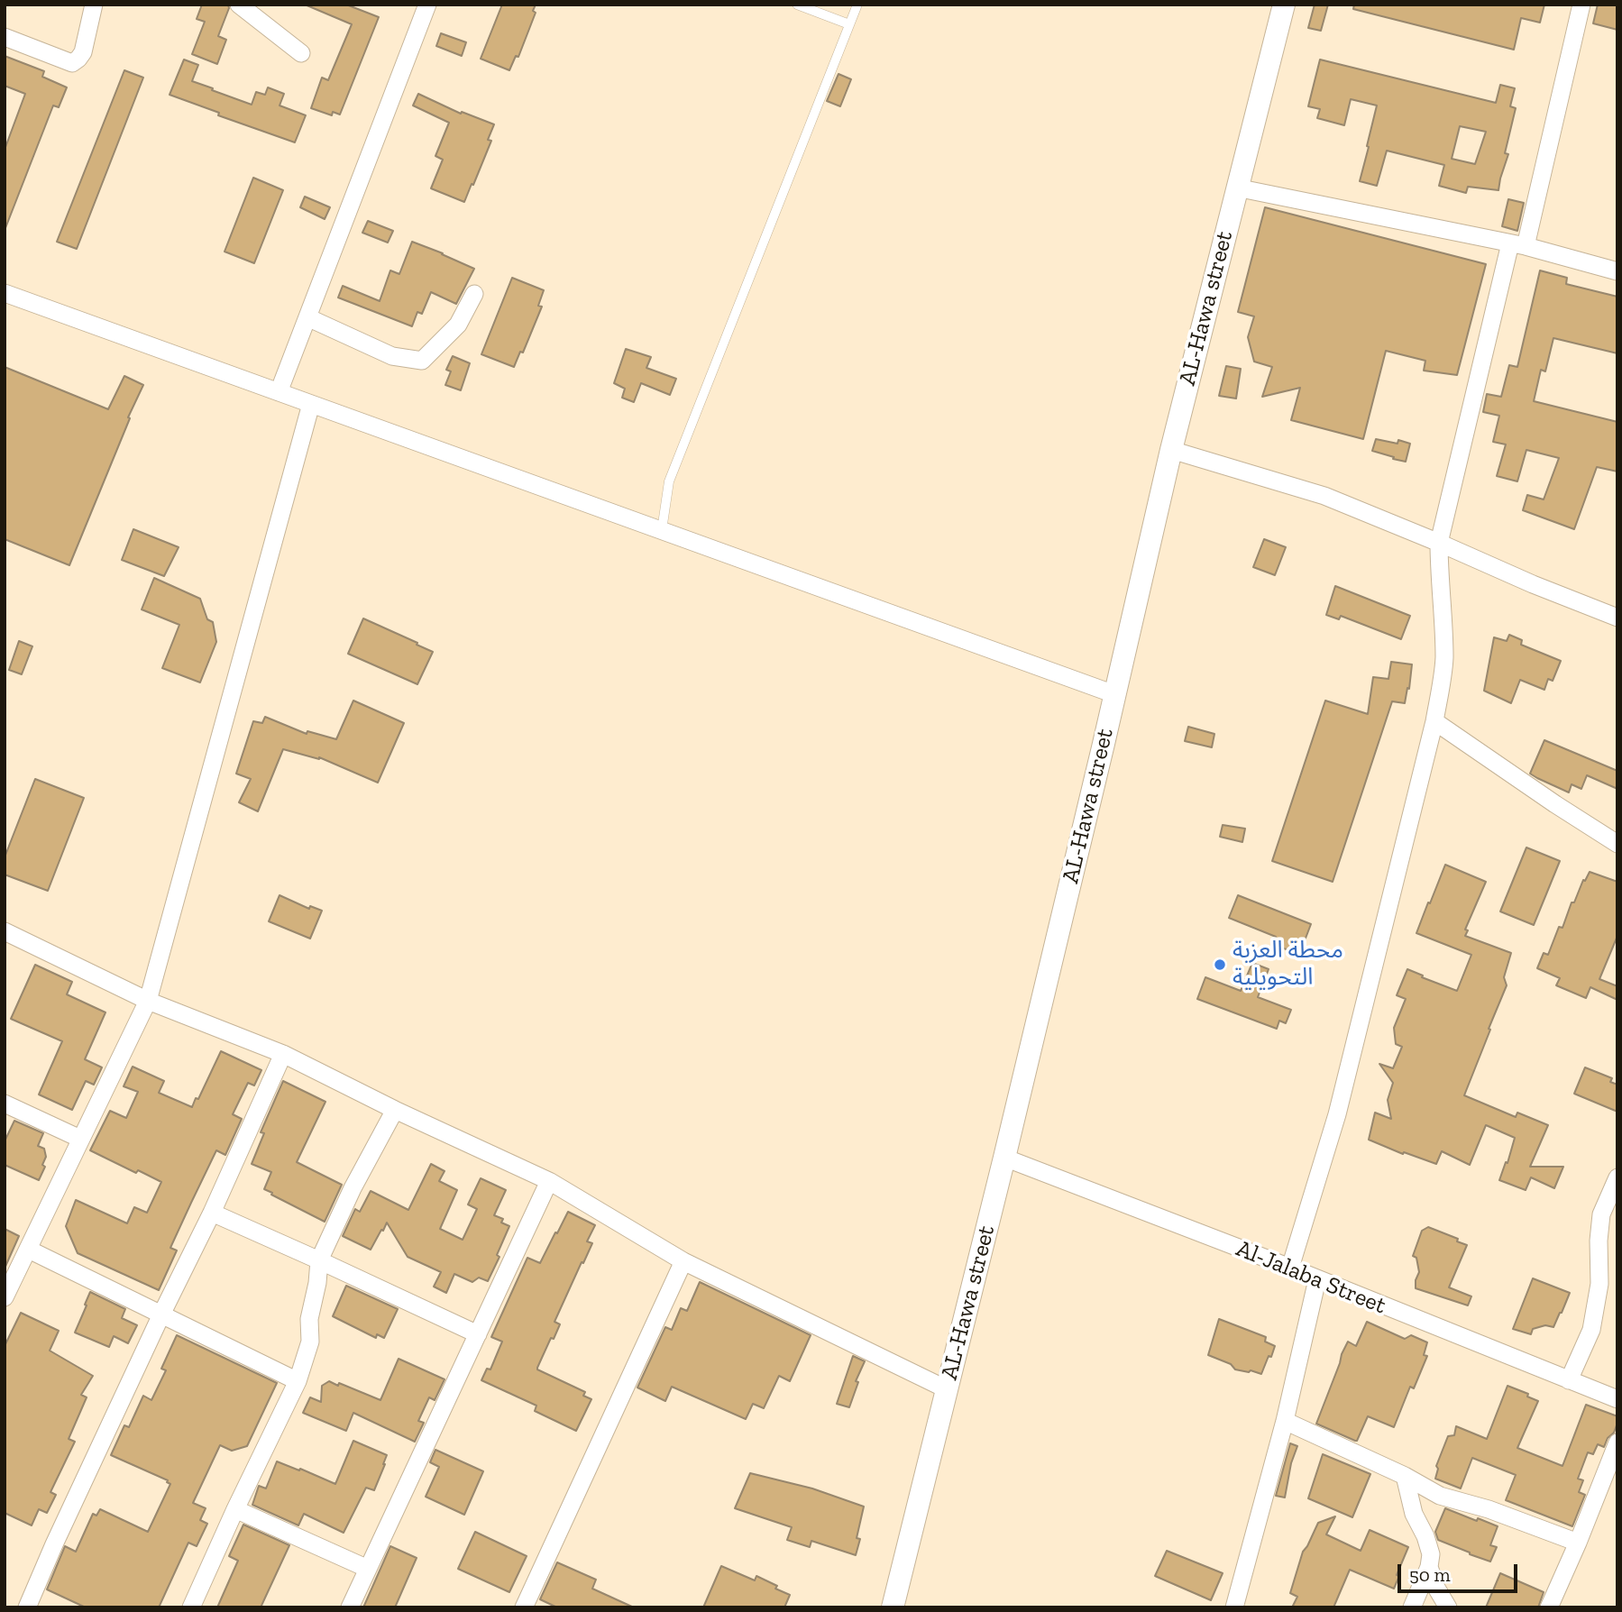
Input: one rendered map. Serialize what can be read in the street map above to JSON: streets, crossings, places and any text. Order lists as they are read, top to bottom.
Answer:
{
  "streets": {
    "street": ["AL-Hawa street", "Al-Jalaba Street"]
  },
  "crossings": [
    ["AL-Hawa street", "Al-Jalaba Street"]
  ],
  "places": ["محطة العزبة التحويلية"],
  "scale_bar": "50 m"
}
